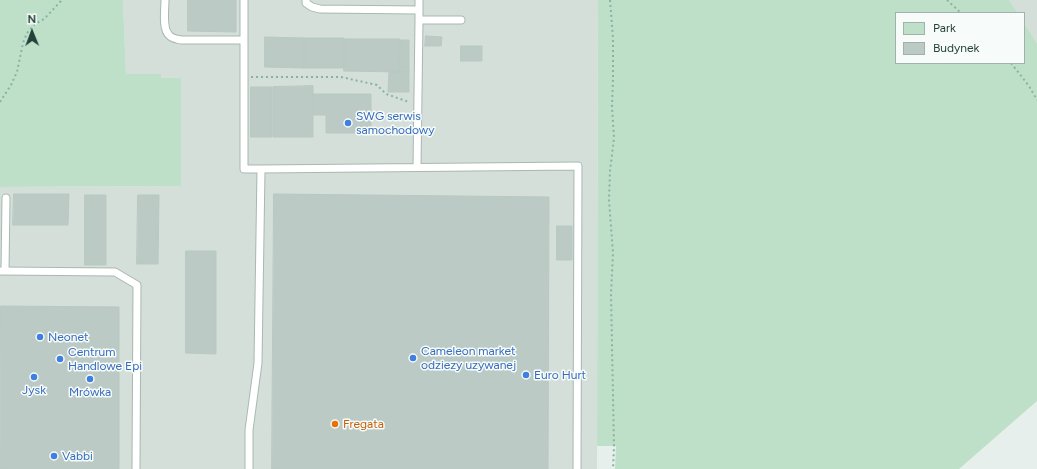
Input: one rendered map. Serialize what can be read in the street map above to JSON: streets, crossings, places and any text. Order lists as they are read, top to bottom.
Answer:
{
  "places": [
    "SWG serwis samochodowy",
    "Neonet",
    "Cameleon market odziezy uzywanej",
    "Centrum Handlowe Epi",
    "Euro Hurt",
    "Jysk",
    "Mrówka",
    "Fregata",
    "Vabbi"
  ],
  "legend": ["Park", "Budynek"],
  "north": "top"
}
